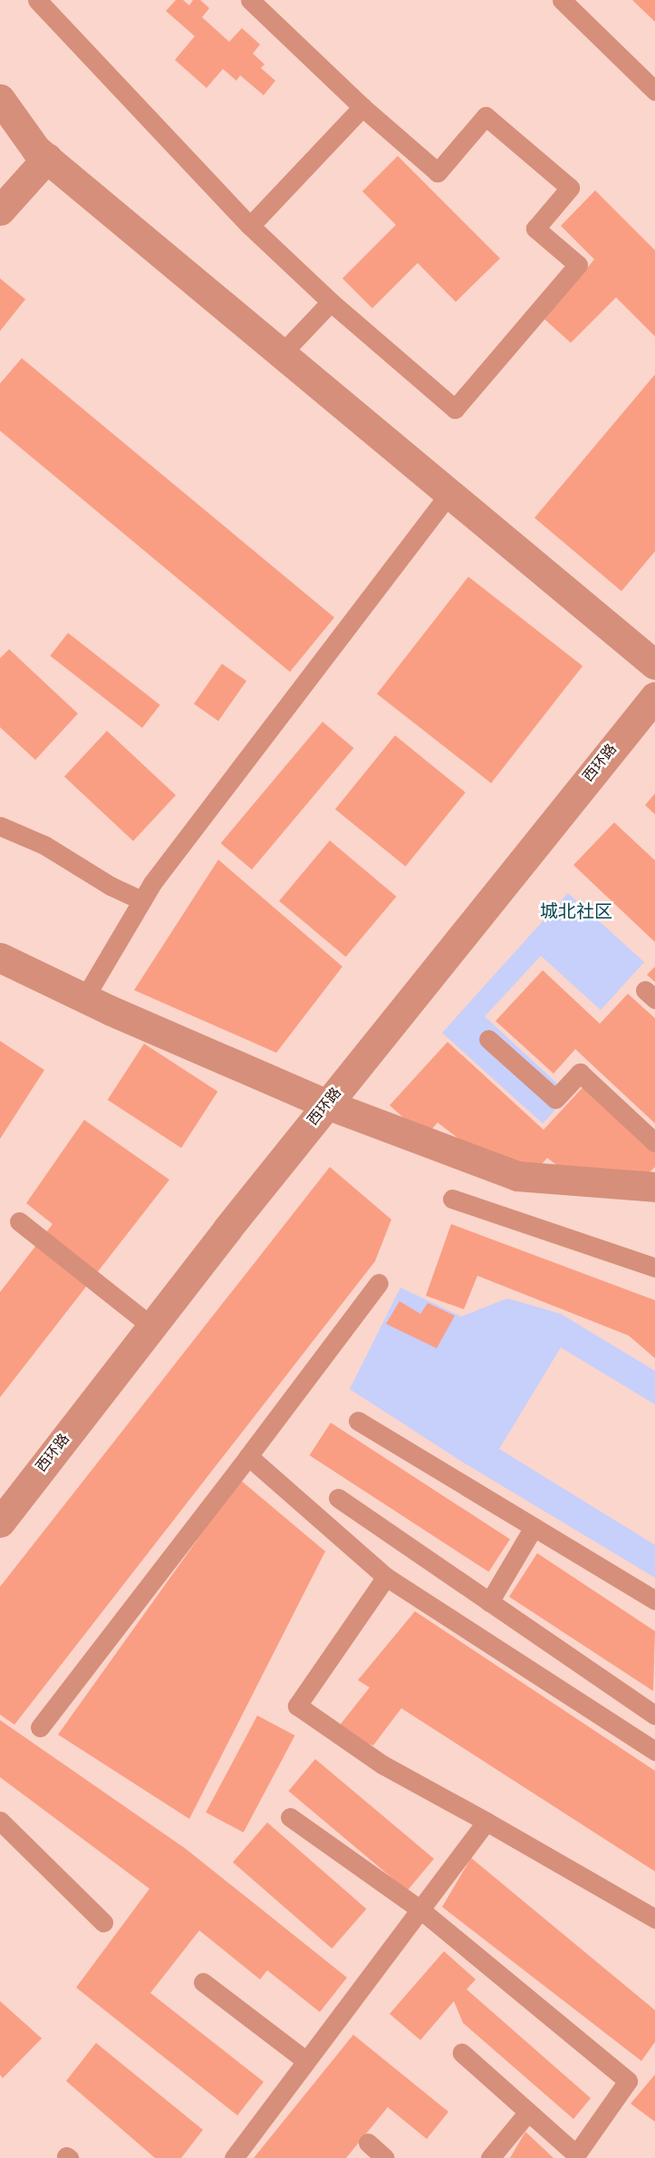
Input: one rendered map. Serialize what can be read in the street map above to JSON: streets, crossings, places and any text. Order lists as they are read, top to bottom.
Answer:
{
  "streets": {
    "street": ["西环路"]
  },
  "districts": ["城北社区"]
}
